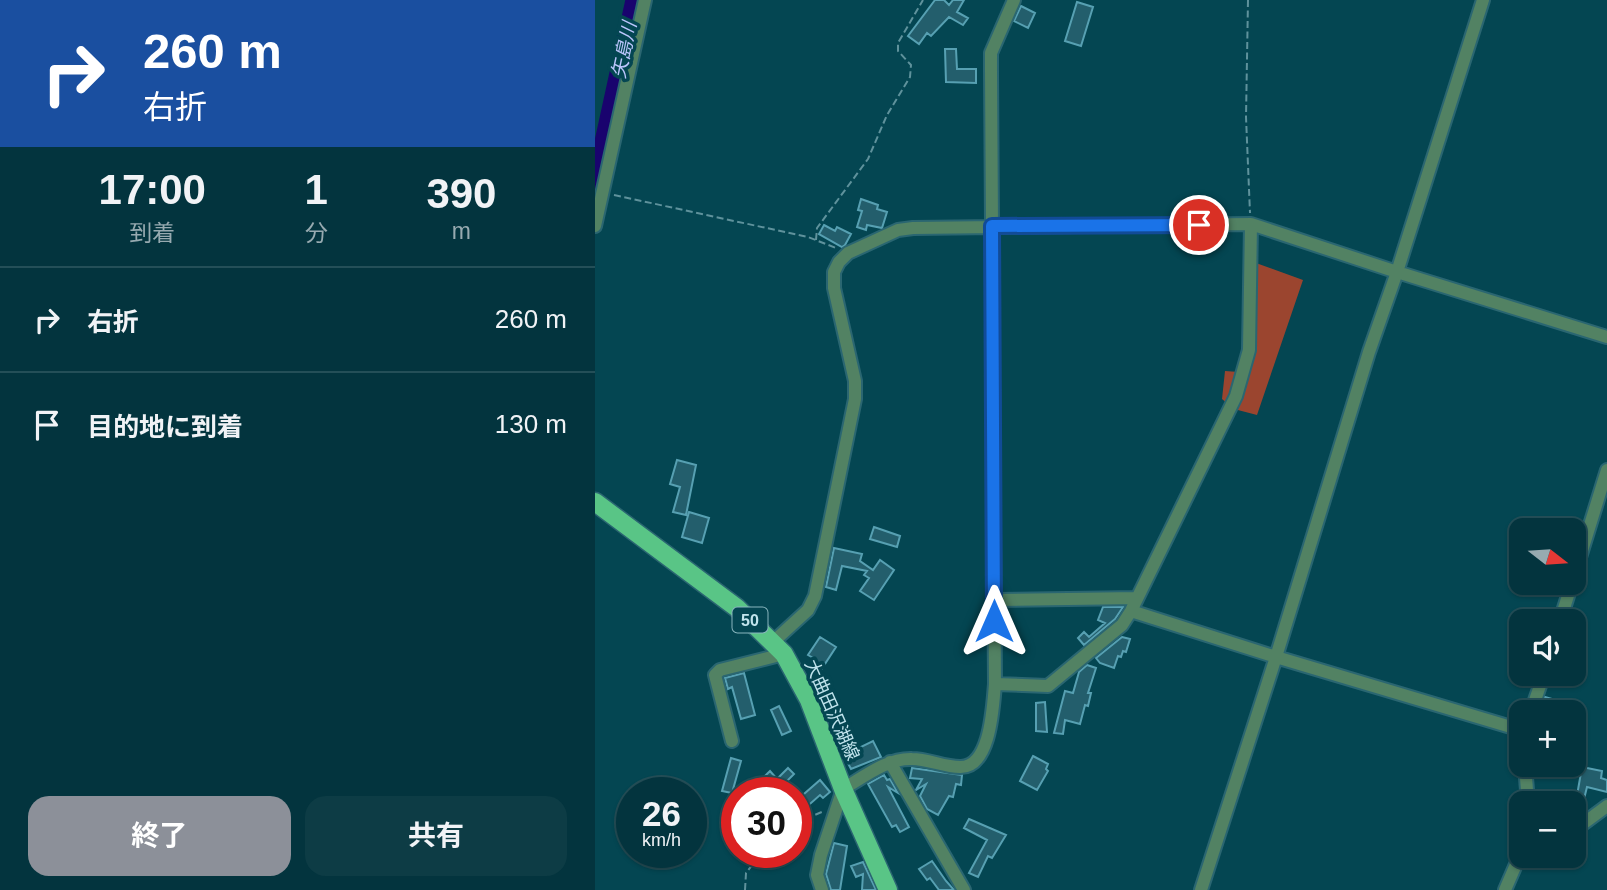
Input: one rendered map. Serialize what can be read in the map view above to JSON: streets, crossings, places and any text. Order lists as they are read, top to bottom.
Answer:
{
  "streets": {
    "main road": ["50", "大曲田沢湖線"]
  },
  "water": ["矢島川"],
  "north": "right",
  "page": {
    "turn": ["260 m", "右折"],
    "eta": [
      "17:00",
      "到着",
      "1",
      "分",
      "390",
      "m"
    ],
    "list": [
      {
        "name": "右折",
        "value": "260 m"
      },
      {
        "name": "目的地に到着",
        "value": "130 m"
      }
    ],
    "map_buttons": ["+", "−"],
    "speed": "26 km/h",
    "limit": "30",
    "buttons": ["終了", "共有"]
  }
}
